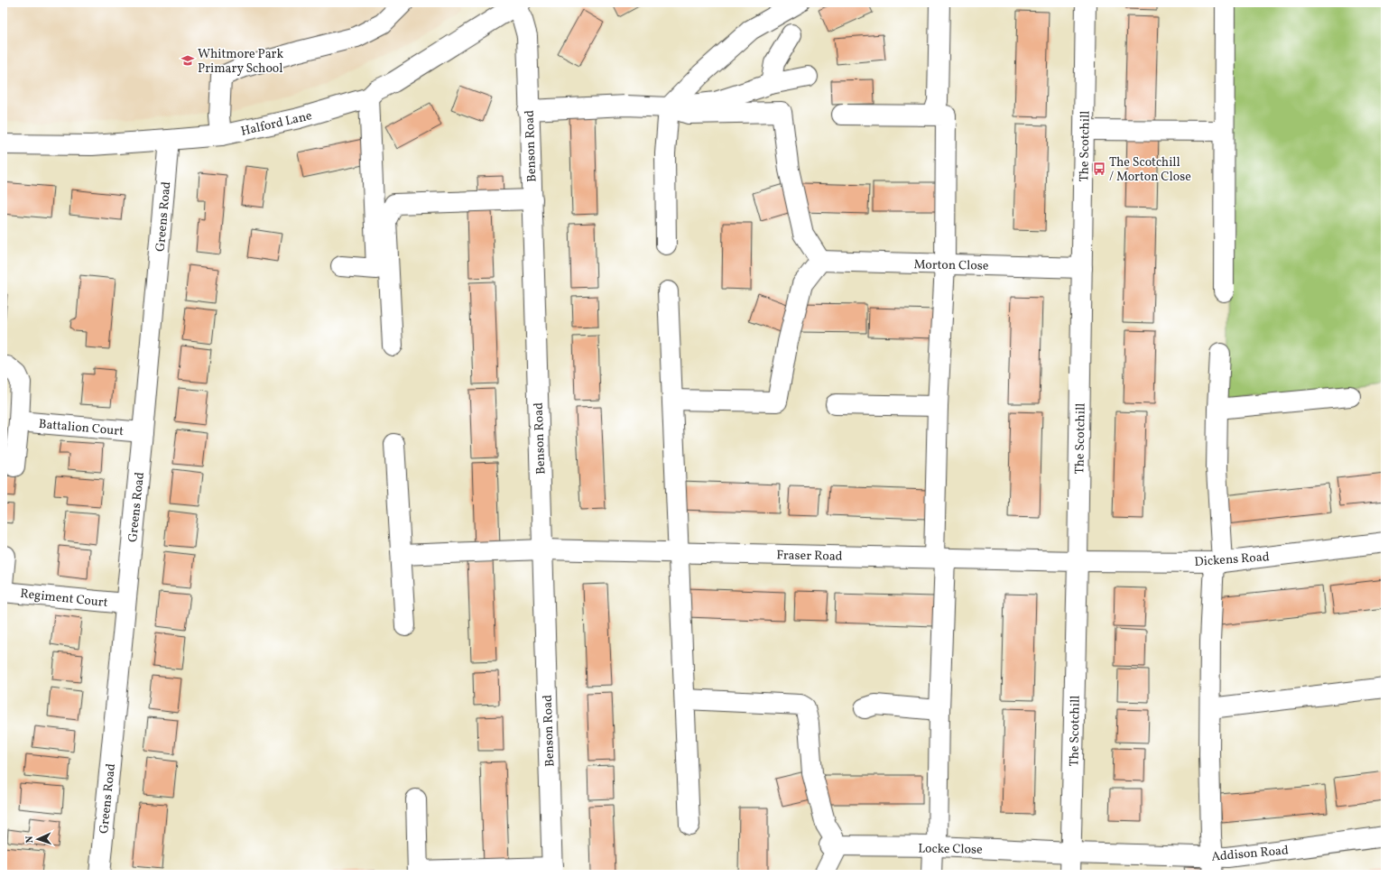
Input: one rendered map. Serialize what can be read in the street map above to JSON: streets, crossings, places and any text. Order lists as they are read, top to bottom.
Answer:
{
  "streets": {
    "street": [
      "Halford Lane",
      "Benson Road",
      "The Scotchill",
      "Greens Road",
      "Morton Close",
      "Battalion Court",
      "Fraser Road",
      "Dickens Road",
      "Regiment Court",
      "Locke Close",
      "Addison Road"
    ]
  },
  "crossings": [
    ["Halford Lane", "Benson Road"],
    ["Halford Lane", "Greens Road"],
    ["Benson Road", "Fraser Road"],
    ["The Scotchill", "Morton Close"],
    ["The Scotchill", "Fraser Road"],
    ["The Scotchill", "Dickens Road"],
    ["The Scotchill", "Locke Close"],
    ["The Scotchill", "Addison Road"],
    ["Greens Road", "Battalion Court"],
    ["Greens Road", "Regiment Court"],
    ["Fraser Road", "Dickens Road"],
    ["Locke Close", "Addison Road"]
  ],
  "places": {
    "school or university": ["Whitmore Park Primary School"],
    "bus stop": ["The Scotchill / Morton Close"]
  },
  "north": "left"
}
